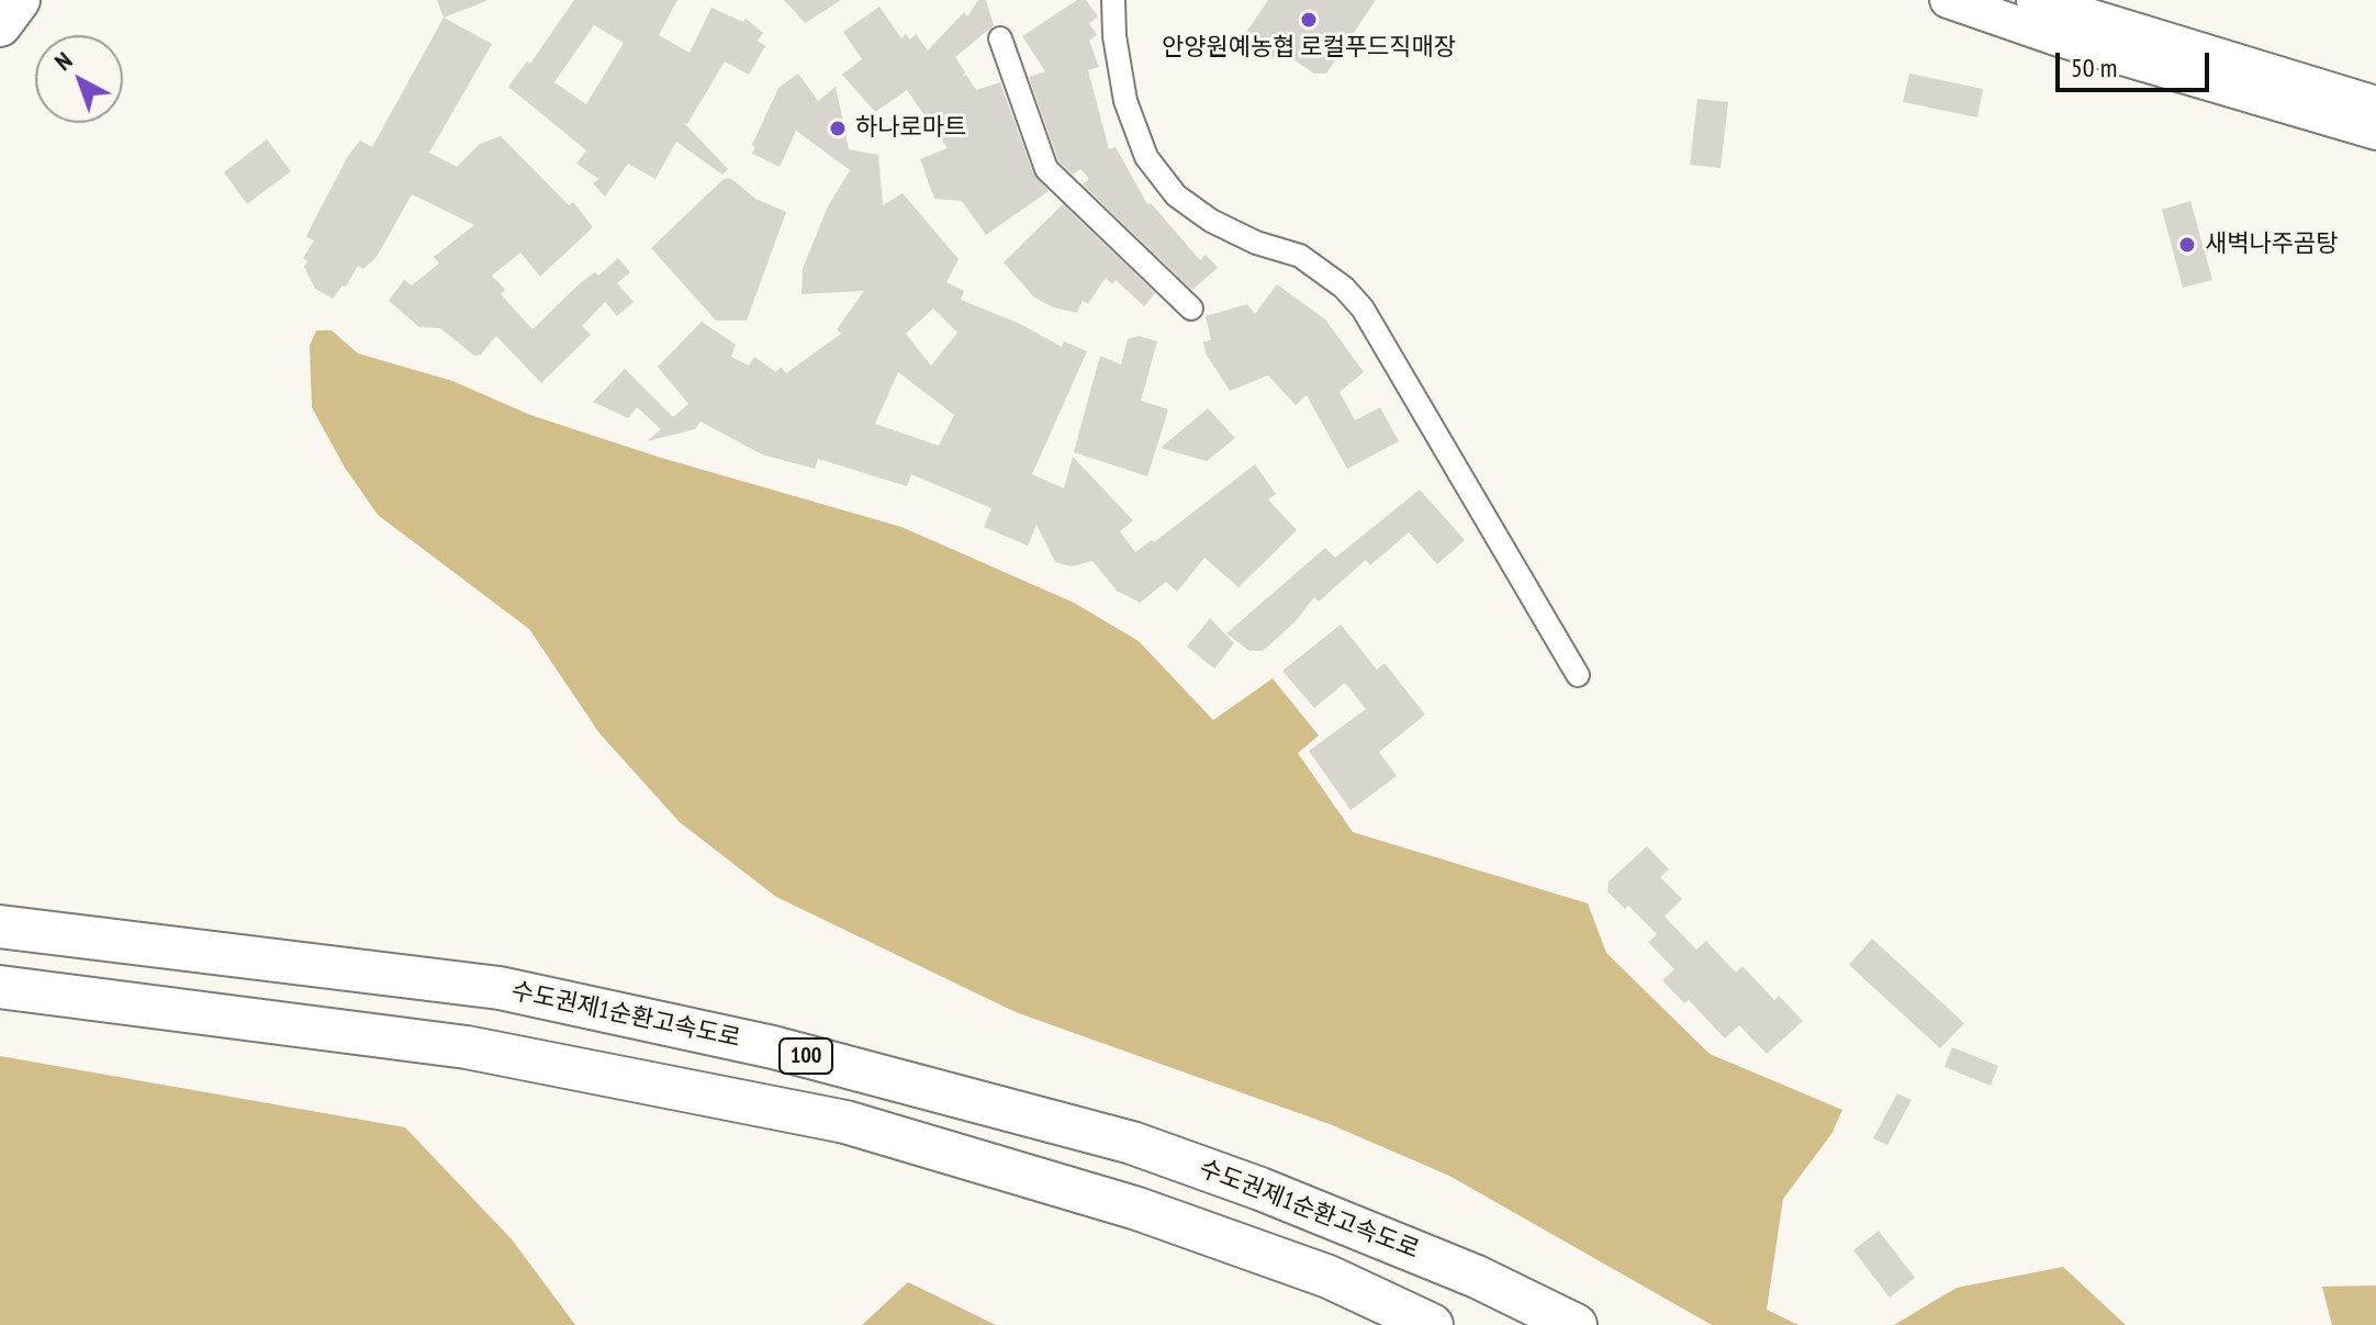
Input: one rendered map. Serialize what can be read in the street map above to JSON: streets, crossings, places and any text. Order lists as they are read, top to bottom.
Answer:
{
  "streets": {
    "highway": ["수도권제1순환고속도로", "100"]
  },
  "places": ["안양원예농협 로컬푸드직매장", "하나로마트", "새벽나주곰탕"],
  "scale_bar": "50 m",
  "north": "top left"
}
